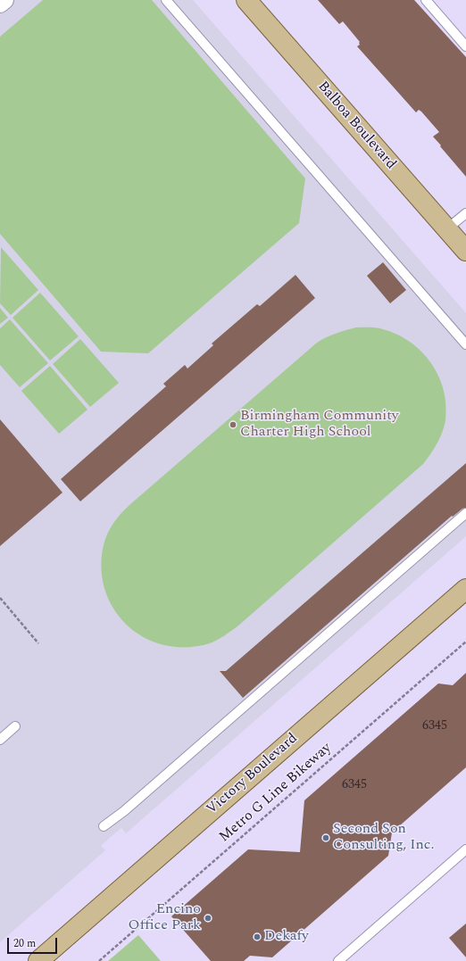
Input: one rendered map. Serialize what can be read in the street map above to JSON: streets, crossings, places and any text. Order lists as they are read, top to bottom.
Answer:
{
  "streets": {
    "main road": ["Balboa Boulevard", "Victory Boulevard"],
    "path": ["Metro G Line Bikeway"]
  },
  "places": [
    "Birmingham Community Charter High School",
    "Second Son Consulting, Inc.",
    "Encino Office Park",
    "Dekafy"
  ],
  "house_numbers": ["6345", "6345"],
  "scale_bar": "20 m"
}
